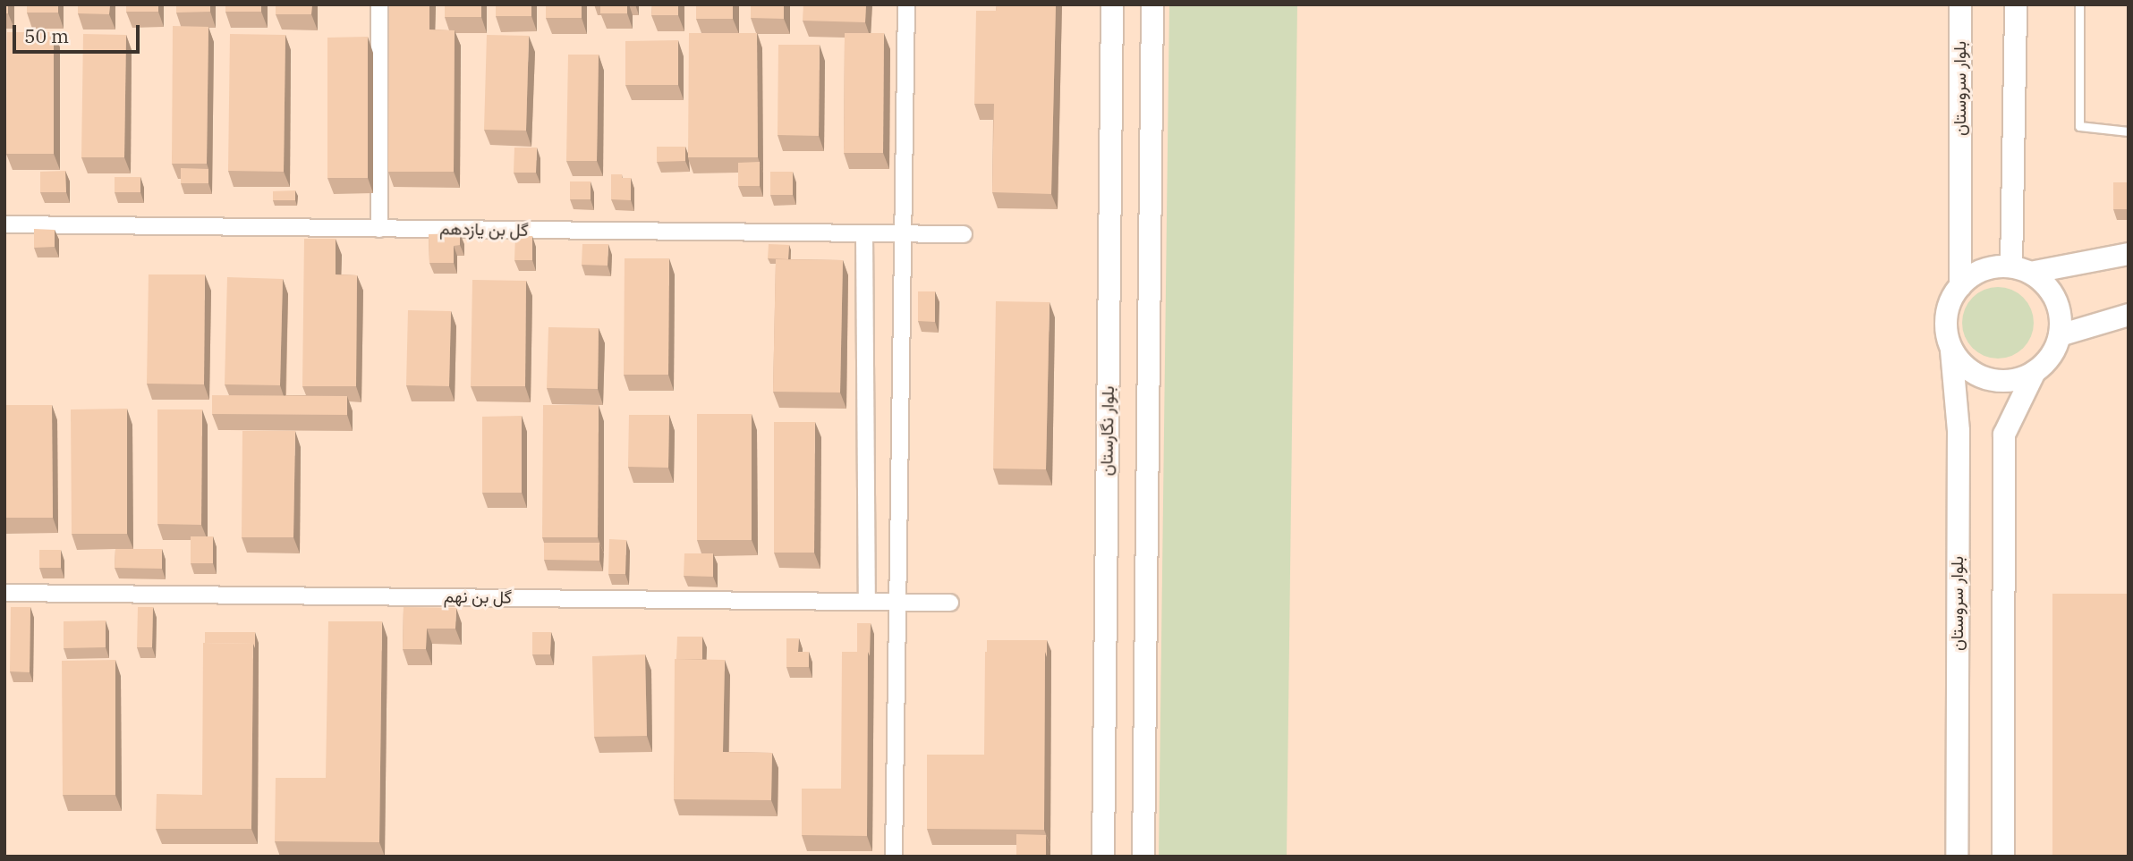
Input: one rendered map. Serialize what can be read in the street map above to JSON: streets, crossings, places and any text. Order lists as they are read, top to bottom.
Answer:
{
  "streets": {
    "street": [
      "بلوار سروستان",
      "گل بن یازدهم",
      "بلوار نگارستان",
      "گل بن نهم"
    ]
  },
  "scale_bar": "50 m"
}
